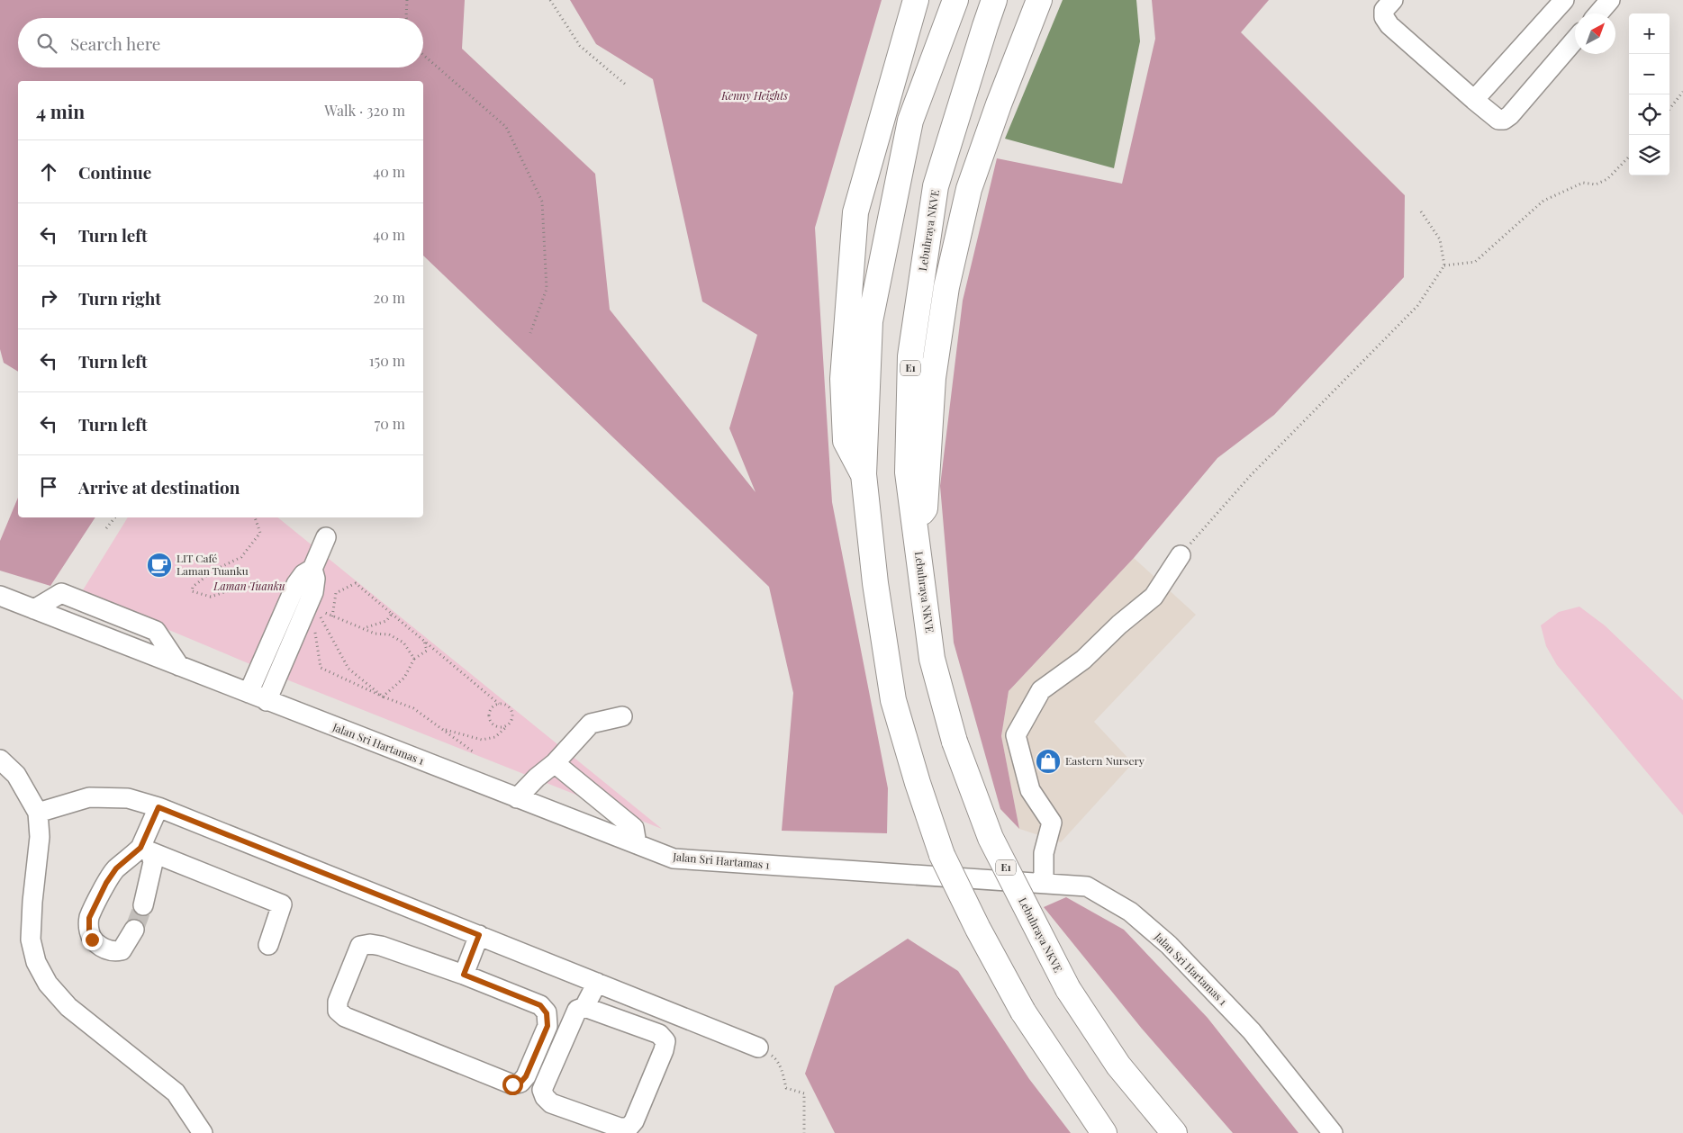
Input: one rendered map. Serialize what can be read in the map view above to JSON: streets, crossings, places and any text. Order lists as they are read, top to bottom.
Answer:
{
  "streets": {
    "highway": ["Lebuhraya NKVE", "E1"],
    "street": ["Jalan Sri Hartamas 1"]
  },
  "parks": ["Kenny Heights", "Laman Tuanku"],
  "places": {
    "cafe": ["LIT Café Laman Tuanku"],
    "shop": ["Eastern Nursery"]
  },
  "north": "top right",
  "page": {
    "map_buttons": ["+", "−"],
    "search": "Search here",
    "heading": ["4 min", "Walk · 320 m"],
    "list": [
      ["Continue", "40 m"],
      ["Turn left", "40 m"],
      ["Turn right", "20 m"],
      ["Turn left", "150 m"],
      ["Turn left", "70 m"],
      "Arrive at destination"
    ]
  }
}
